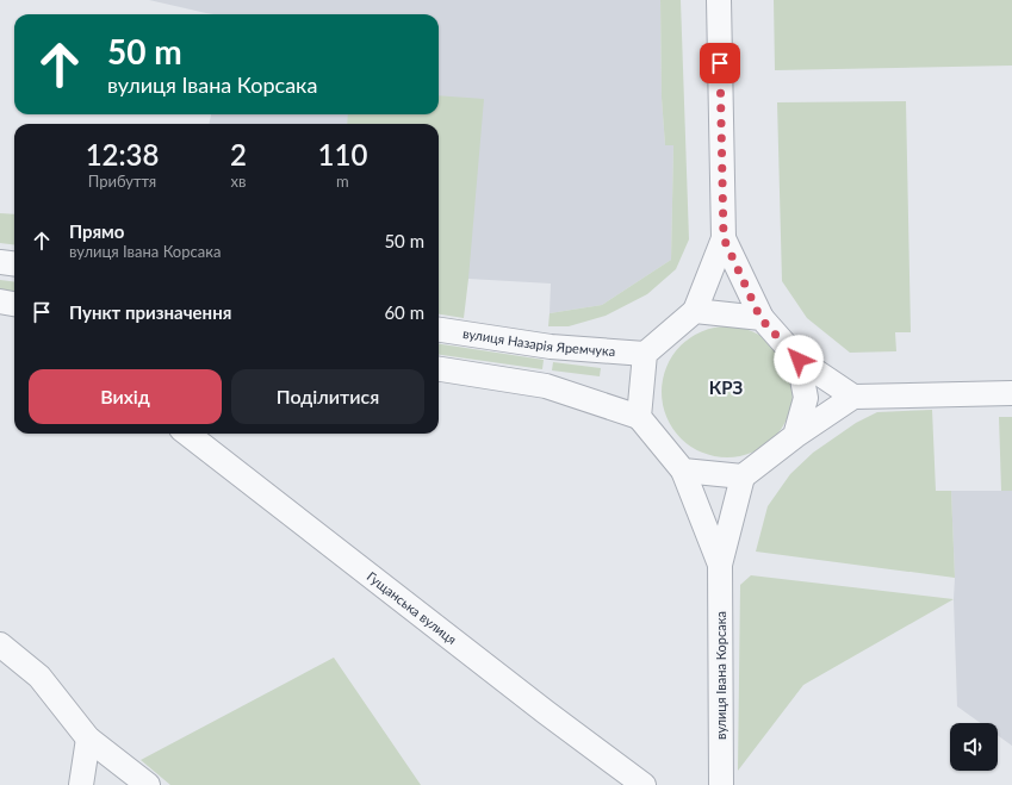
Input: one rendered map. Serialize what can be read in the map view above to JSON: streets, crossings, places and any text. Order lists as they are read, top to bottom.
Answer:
{
  "streets": {
    "street": ["вулиця Назарія Яремчука", "Гущанська вулиця", "вулиця Івана Корсака"]
  },
  "crossings": [
    ["вулиця Назарія Яремчука", "вулиця Івана Корсака"]
  ],
  "districts": ["КРЗ"],
  "page": {
    "turn": ["50 m", "вулиця Івана Корсака"],
    "eta": [
      "12:38",
      "Прибуття",
      "2",
      "хв",
      "110",
      "m"
    ],
    "list": [
      {
        "name": "Прямо",
        "note": "вулиця Івана Корсака",
        "value": "50 m"
      },
      {
        "name": "Пункт призначення",
        "value": "60 m"
      }
    ],
    "buttons": ["Вихід", "Поділитися"]
  }
}
